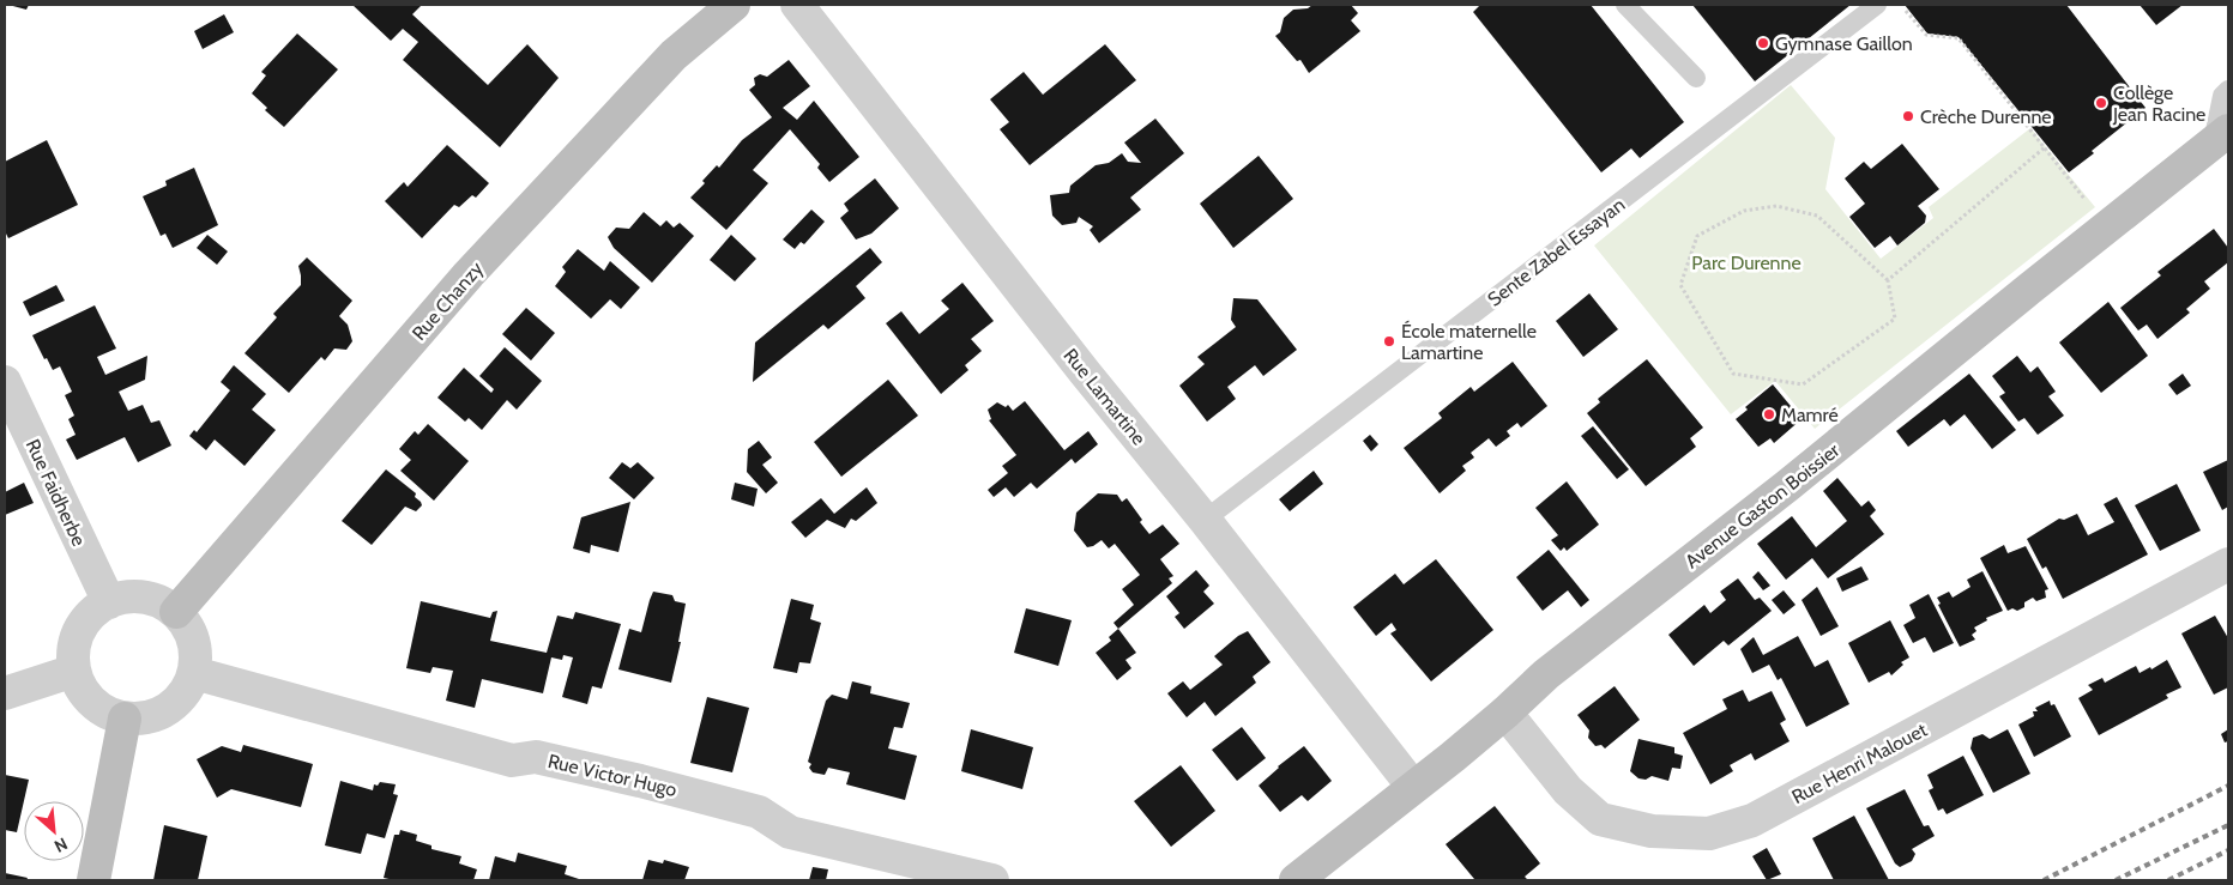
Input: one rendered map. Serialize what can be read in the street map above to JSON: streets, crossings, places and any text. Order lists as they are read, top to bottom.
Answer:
{
  "streets": {
    "street": [
      "Rue Chanzy",
      "Rue Lamartine",
      "Rue Faidherbe",
      "Avenue Gaston Boissier",
      "Rue Henri Malouet",
      "Rue Victor Hugo"
    ],
    "lane": ["Sente Zabel Essayan"]
  },
  "crossings": [
    ["Sente Zabel Essayan", "Rue Lamartine"],
    ["Rue Chanzy", "Rue Faidherbe"],
    ["Rue Chanzy", "Rue Victor Hugo"],
    ["Rue Lamartine", "Avenue Gaston Boissier"],
    ["Rue Faidherbe", "Rue Victor Hugo"],
    ["Avenue Gaston Boissier", "Rue Henri Malouet"]
  ],
  "parks": ["Parc Durenne"],
  "places": [
    "Gymnase Gaillon",
    "Collège Jean Racine",
    "Crèche Durenne",
    "École maternelle Lamartine",
    "Mamré"
  ],
  "north": "bottom right"
}
